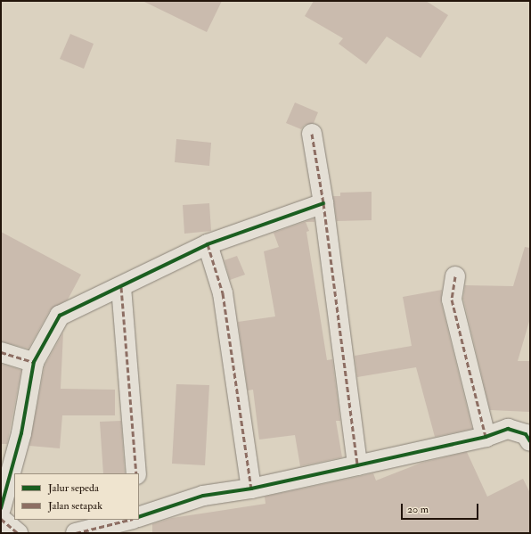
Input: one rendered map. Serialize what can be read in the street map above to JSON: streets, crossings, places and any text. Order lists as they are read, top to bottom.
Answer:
{
  "legend": ["Jalur sepeda", "Jalan setapak"],
  "scale_bar": "20 m"
}
